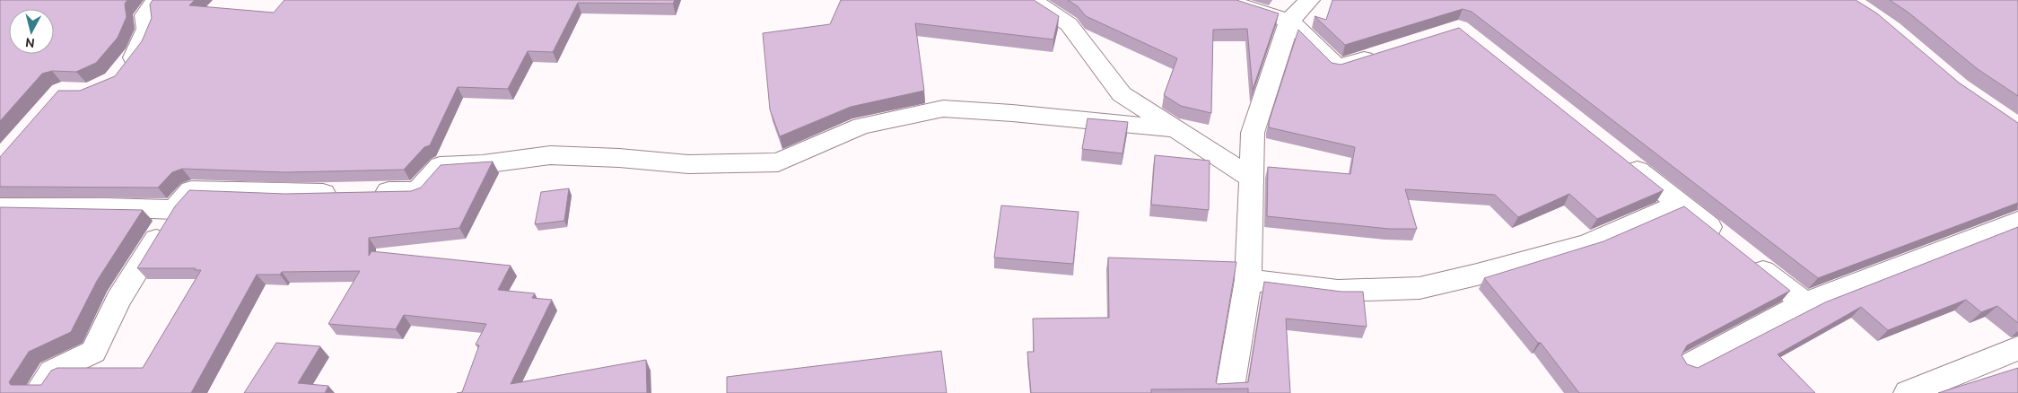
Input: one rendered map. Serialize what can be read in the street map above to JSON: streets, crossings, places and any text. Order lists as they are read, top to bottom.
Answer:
{
  "north": "bottom"
}
